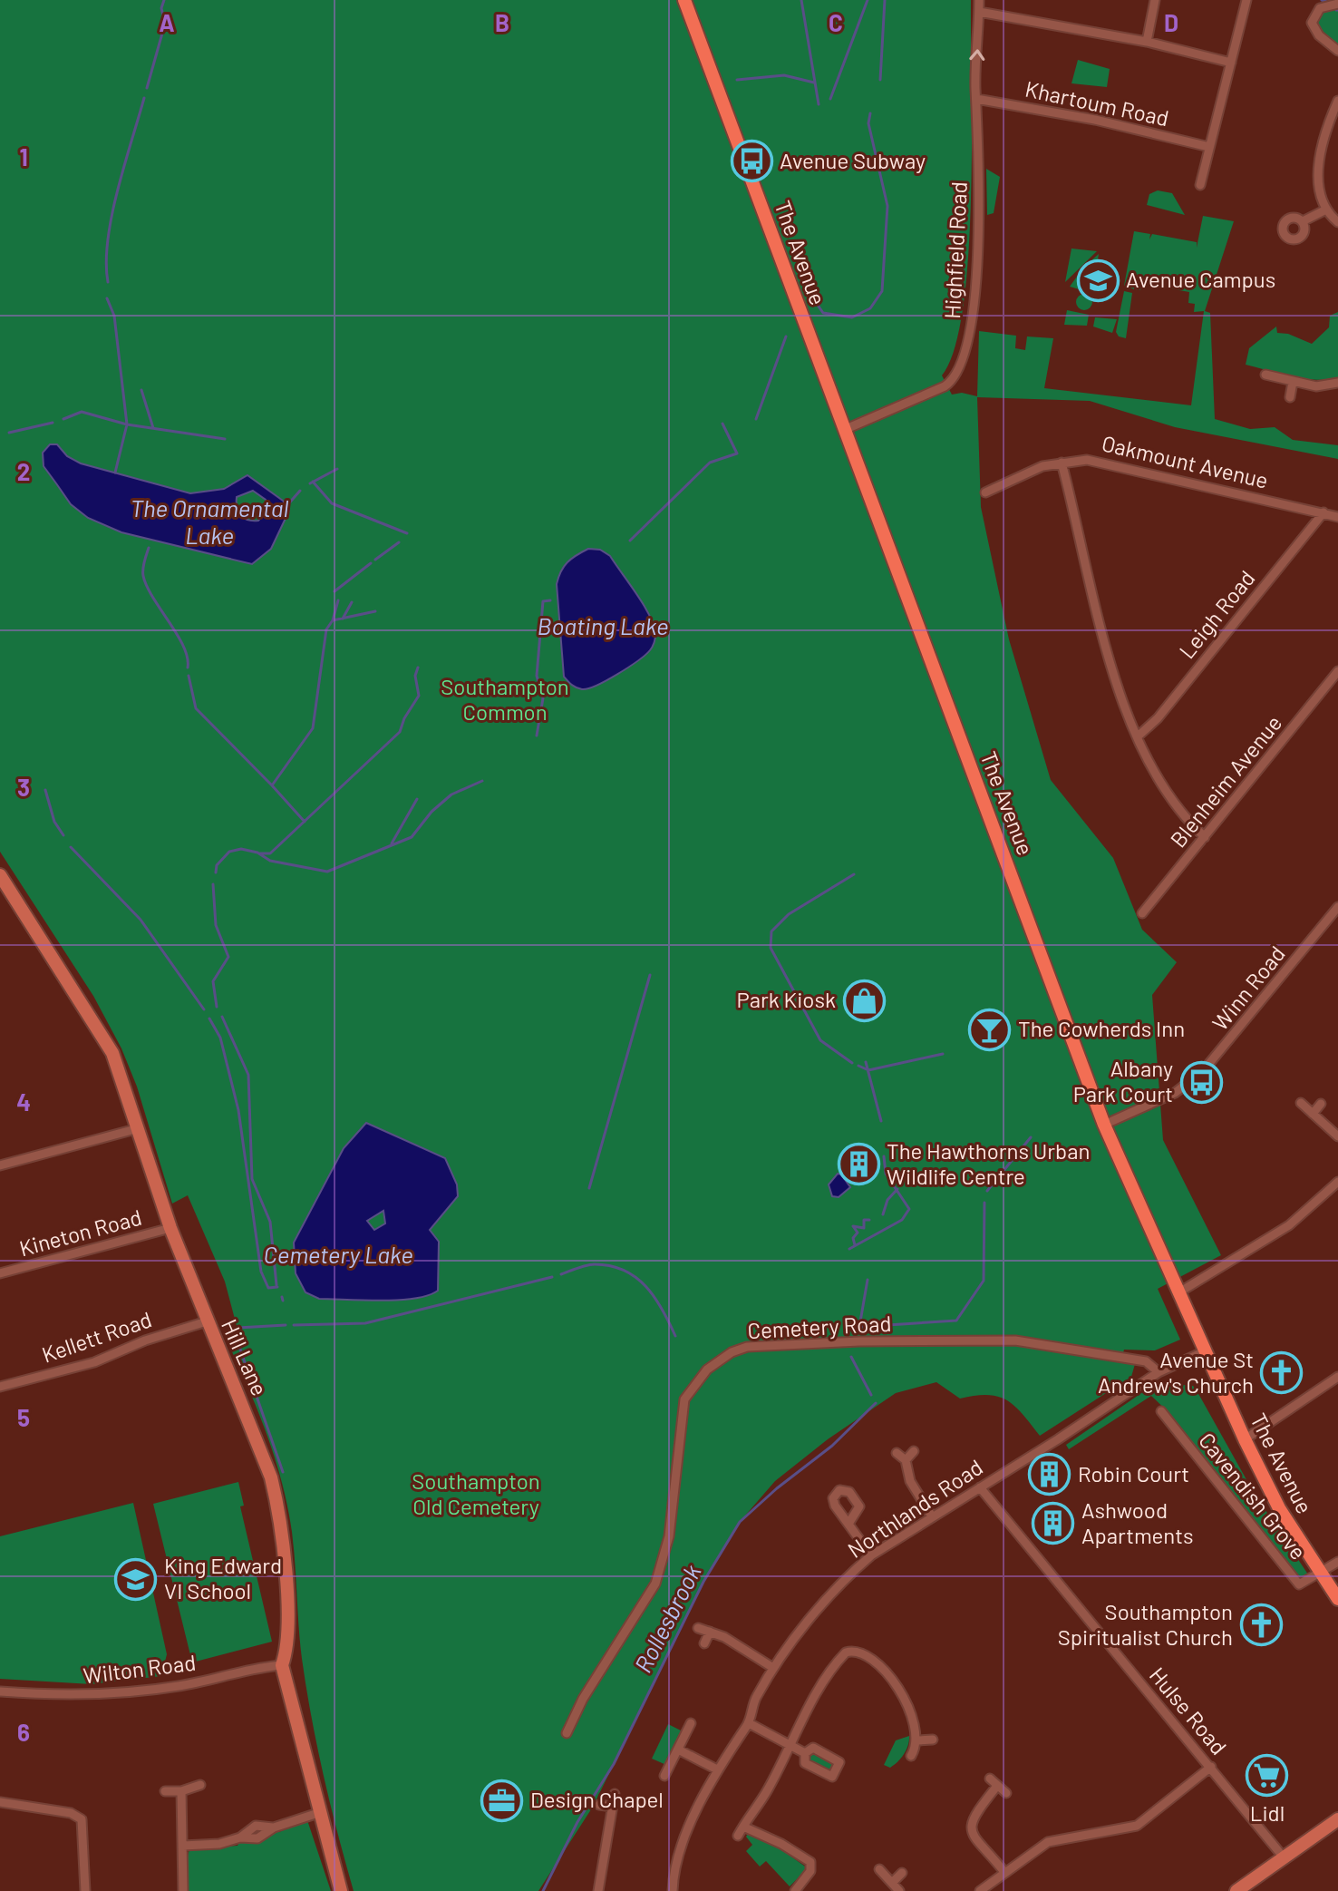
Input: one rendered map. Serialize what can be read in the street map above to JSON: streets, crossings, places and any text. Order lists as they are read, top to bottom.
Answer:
{
  "streets": {
    "main road": ["The Avenue"],
    "street": [
      "Khartoum Road",
      "Highfield Road",
      "Oakmount Avenue",
      "Leigh Road",
      "Blenheim Avenue",
      "Winn Road",
      "Kineton Road",
      "Cemetery Road",
      "Kellett Road",
      "Hill Lane",
      "Cavendish Grove",
      "Northlands Road",
      "Wilton Road",
      "Hulse Road"
    ]
  },
  "crossings": [
    ["Khartoum Road", "Highfield Road"],
    ["Highfield Road", "The Avenue"],
    ["The Avenue", "Winn Road"],
    ["The Avenue", "Cavendish Grove"],
    ["The Avenue", "Northlands Road"],
    ["Oakmount Avenue", "Leigh Road"],
    ["Kineton Road", "Hill Lane"],
    ["Cemetery Road", "Northlands Road"],
    ["Kellett Road", "Hill Lane"],
    ["Hill Lane", "Wilton Road"],
    ["Northlands Road", "Hulse Road"]
  ],
  "water": [
    "The Ornamental Lake",
    "Boating Lake",
    "Cemetery Lake",
    "Rollesbrook"
  ],
  "parks": ["Southampton Common", "Southampton Old Cemetery"],
  "places": {
    "bus stop": ["Avenue Subway", "Albany Park Court"],
    "school or university": ["Avenue Campus", "King Edward VI School"],
    "shop": ["Park Kiosk"],
    "bar": ["The Cowherds Inn"],
    "building": ["The Hawthorns Urban Wildlife Centre", "Robin Court", "Ashwood Apartments"],
    "church": ["Avenue St Andrew's Church", "Southampton Spiritualist Church"],
    "supermarket": ["Lidl"],
    "office": ["Design Chapel"]
  },
  "grid": {
    "columns": [
      "A",
      "B",
      "C",
      "D"
    ],
    "rows": [
      "1",
      "2",
      "3",
      "4",
      "5",
      "6"
    ]
  }
}
